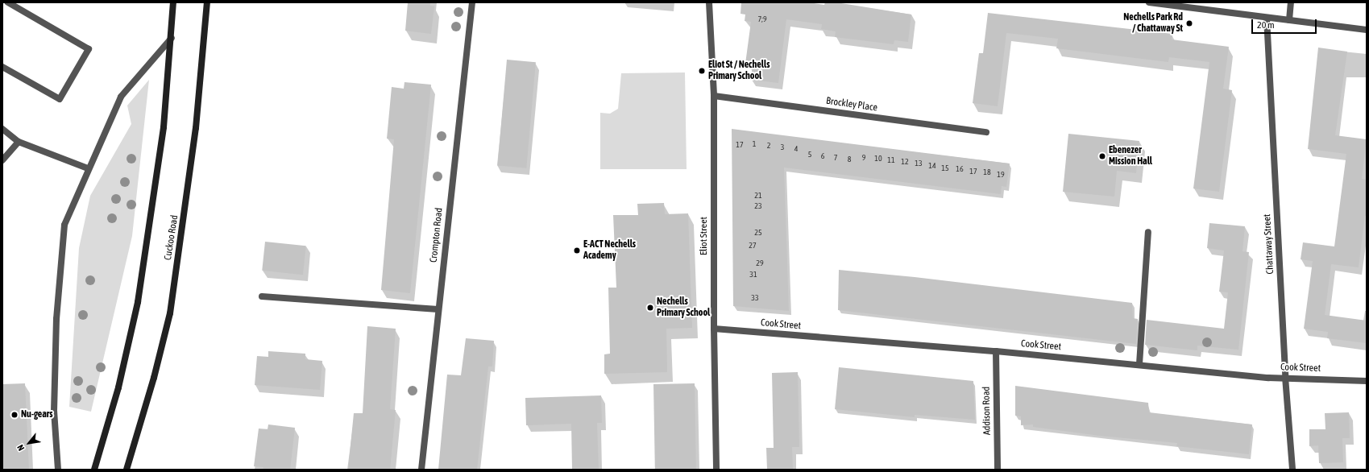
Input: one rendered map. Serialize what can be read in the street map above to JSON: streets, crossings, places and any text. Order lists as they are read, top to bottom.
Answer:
{
  "streets": {
    "main road": ["Cuckoo Road"],
    "street": [
      "Brockley Place",
      "Crompton Road",
      "Eliot Street",
      "Chattaway Street",
      "Cook Street",
      "Addison Road"
    ]
  },
  "crossings": [
    ["Brockley Place", "Eliot Street"],
    ["Eliot Street", "Cook Street"],
    ["Chattaway Street", "Cook Street"],
    ["Cook Street", "Addison Road"]
  ],
  "places": [
    "Nechells Park Rd / Chattaway St",
    "Eliot St / Nechells Primary School",
    "Ebenezer Mission Hall",
    "E-ACT Nechells Academy",
    "Nechells Primary School",
    "Nu-gears"
  ],
  "house_numbers": [
    "7;9",
    "1",
    "17",
    "2",
    "3",
    "4",
    "5",
    "6",
    "7",
    "9",
    "10",
    "8",
    "11",
    "12",
    "13",
    "14",
    "15",
    "16",
    "17",
    "18",
    "19",
    "21",
    "23",
    "25",
    "27",
    "29",
    "31",
    "33"
  ],
  "scale_bar": "20 m",
  "north": "bottom left"
}
